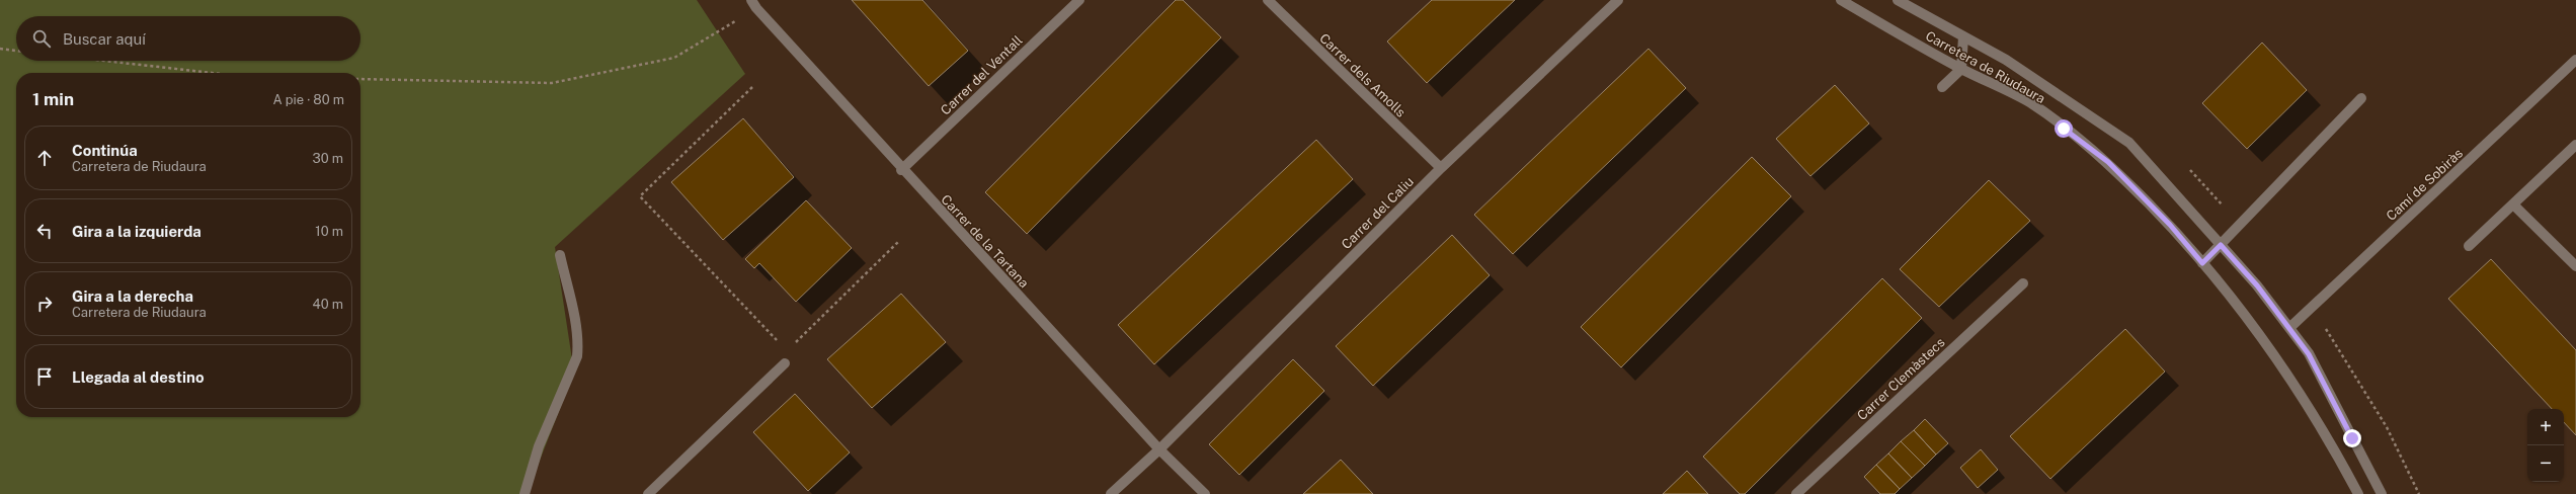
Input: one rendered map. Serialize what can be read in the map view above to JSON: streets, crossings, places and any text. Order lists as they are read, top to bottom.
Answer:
{
  "streets": {
    "street": [
      "Carretera de Riudaura",
      "Carrer del Ventall",
      "Carrer dels Amolls",
      "Camí de Sobiràs",
      "Carrer del Caliu",
      "Carrer de la Tartana",
      "Carrer Clemàstecs"
    ]
  },
  "crossings": [
    ["Carretera de Riudaura", "Camí de Sobiràs"],
    ["Carrer del Ventall", "Carrer de la Tartana"],
    ["Carrer dels Amolls", "Carrer del Caliu"],
    ["Carrer del Caliu", "Carrer de la Tartana"]
  ],
  "page": {
    "search": "Buscar aquí",
    "heading": ["1 min", "A pie · 80 m"],
    "list": [
      ["Continúa", "Carretera de Riudaura", "30 m"],
      ["Gira a la izquierda", "10 m"],
      ["Gira a la derecha", "Carretera de Riudaura", "40 m"],
      "Llegada al destino"
    ],
    "map_buttons": ["+", "−"]
  }
}
